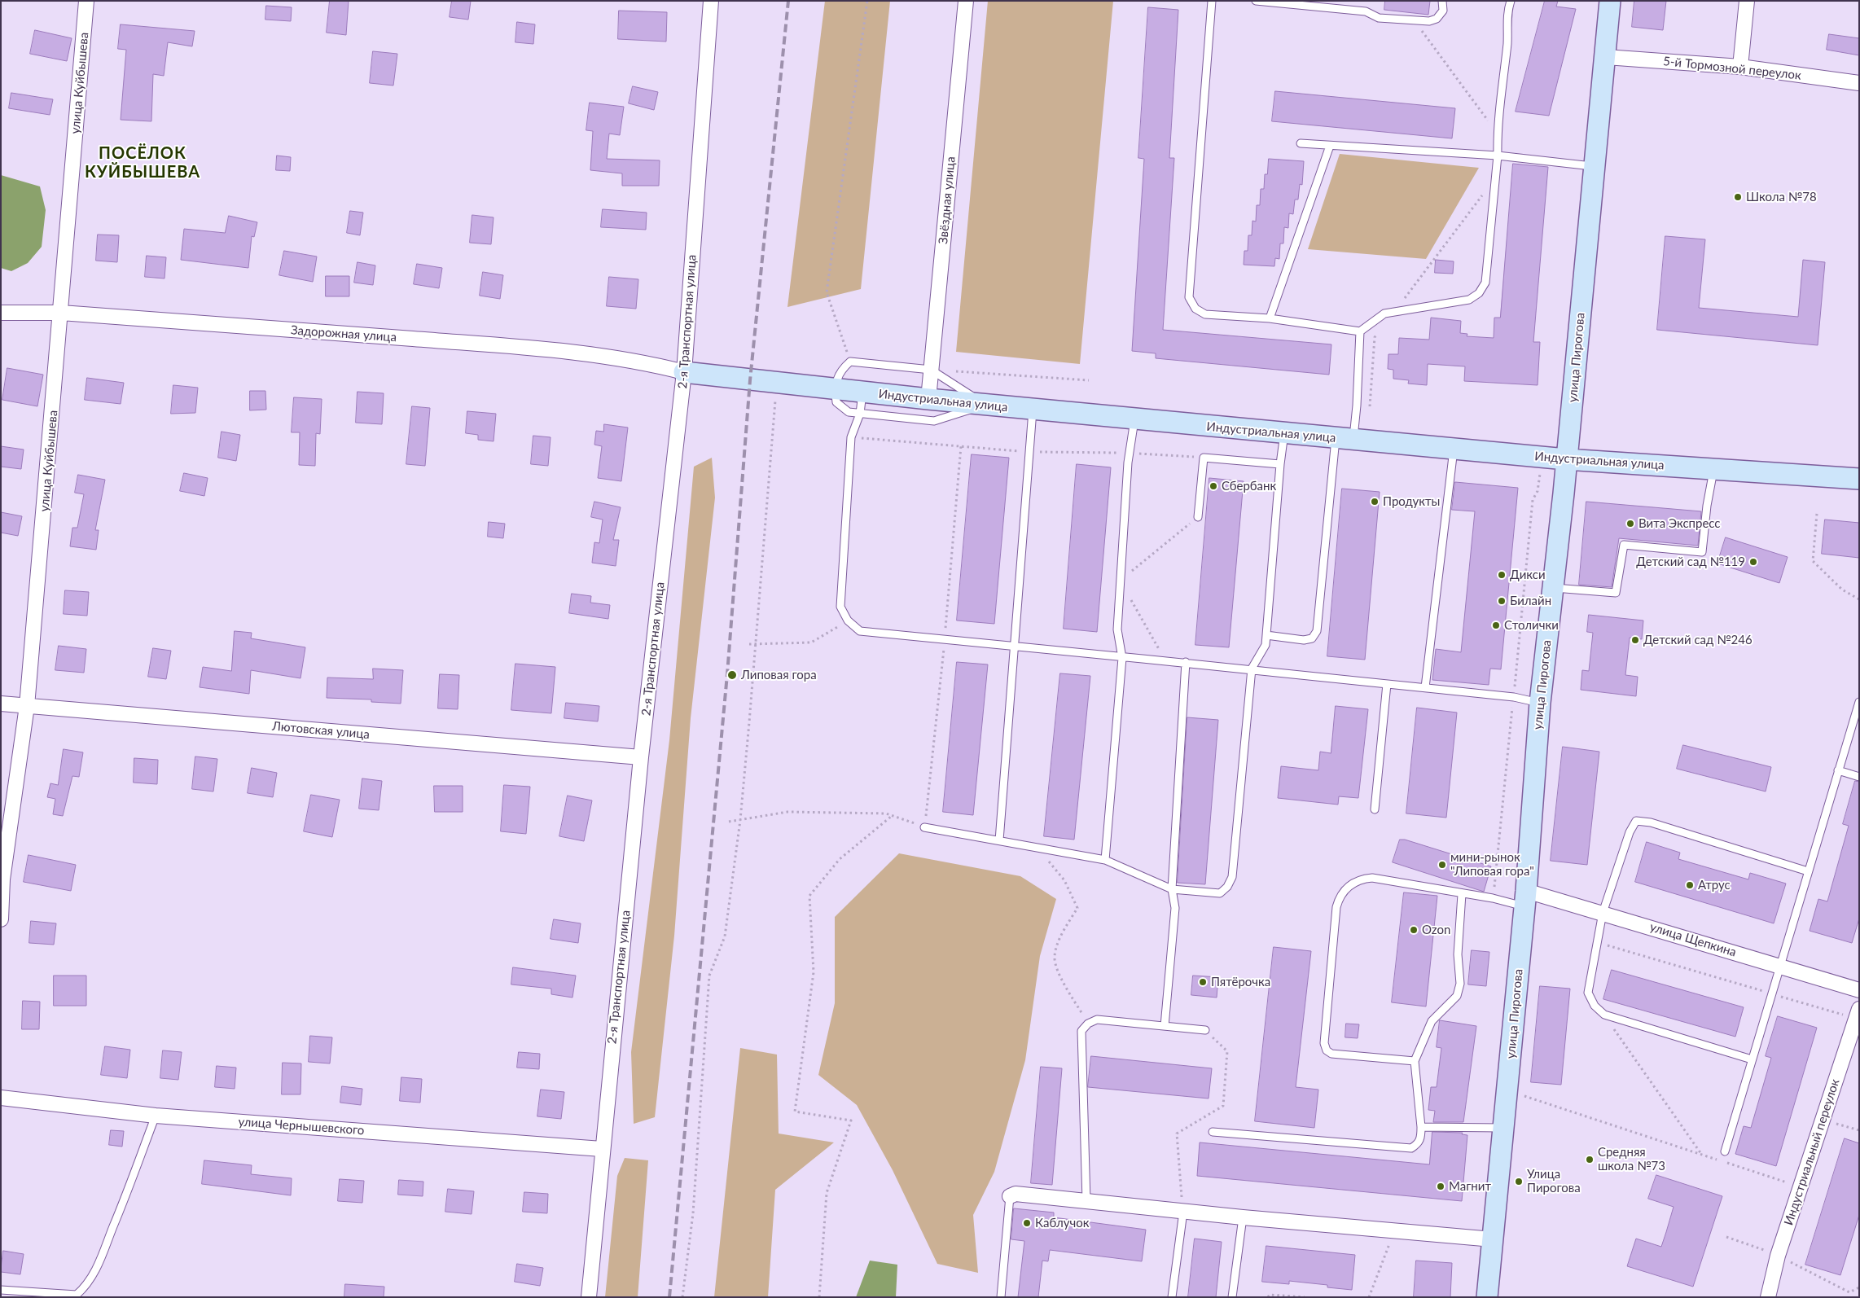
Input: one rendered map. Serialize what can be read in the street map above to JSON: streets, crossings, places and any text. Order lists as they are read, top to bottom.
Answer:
{
  "streets": {
    "street": [
      "5-й Тормозной переулок",
      "улица Куйбышева",
      "Звёздная улица",
      "2-я Транспортная улица",
      "Задорожная улица",
      "улица Пирогова",
      "Индустриальная улица",
      "Лютовская улица",
      "улица Щепкина",
      "улица Чернышевского",
      "Индустриальный переулок"
    ]
  },
  "crossings": [
    ["5-й Тормозной переулок", "улица Пирогова"],
    ["улица Куйбышева", "Задорожная улица"],
    ["улица Куйбышева", "Лютовская улица"],
    ["Звёздная улица", "Индустриальная улица"],
    ["2-я Транспортная улица", "Задорожная улица"],
    ["2-я Транспортная улица", "Индустриальная улица"],
    ["2-я Транспортная улица", "Лютовская улица"],
    ["2-я Транспортная улица", "улица Чернышевского"],
    ["Задорожная улица", "Индустриальная улица"],
    ["улица Пирогова", "Индустриальная улица"],
    ["улица Пирогова", "улица Щепкина"]
  ],
  "districts": ["ПОСЁЛОК КУЙБЫШЕВА"],
  "places": [
    "Школа №78",
    "Сбербанк",
    "Продукты",
    "Вита Экспресс",
    "Детский сад №119",
    "Дикси",
    "Билайн",
    "Столички",
    "Детский сад №246",
    "Липовая гора",
    "мини-рынок \"Липовая гора\"",
    "Атрус",
    "Ozon",
    "Пятёрочка",
    "Средняя школа №73",
    "Улица Пирогова",
    "Магнит",
    "Каблучок"
  ]
}
